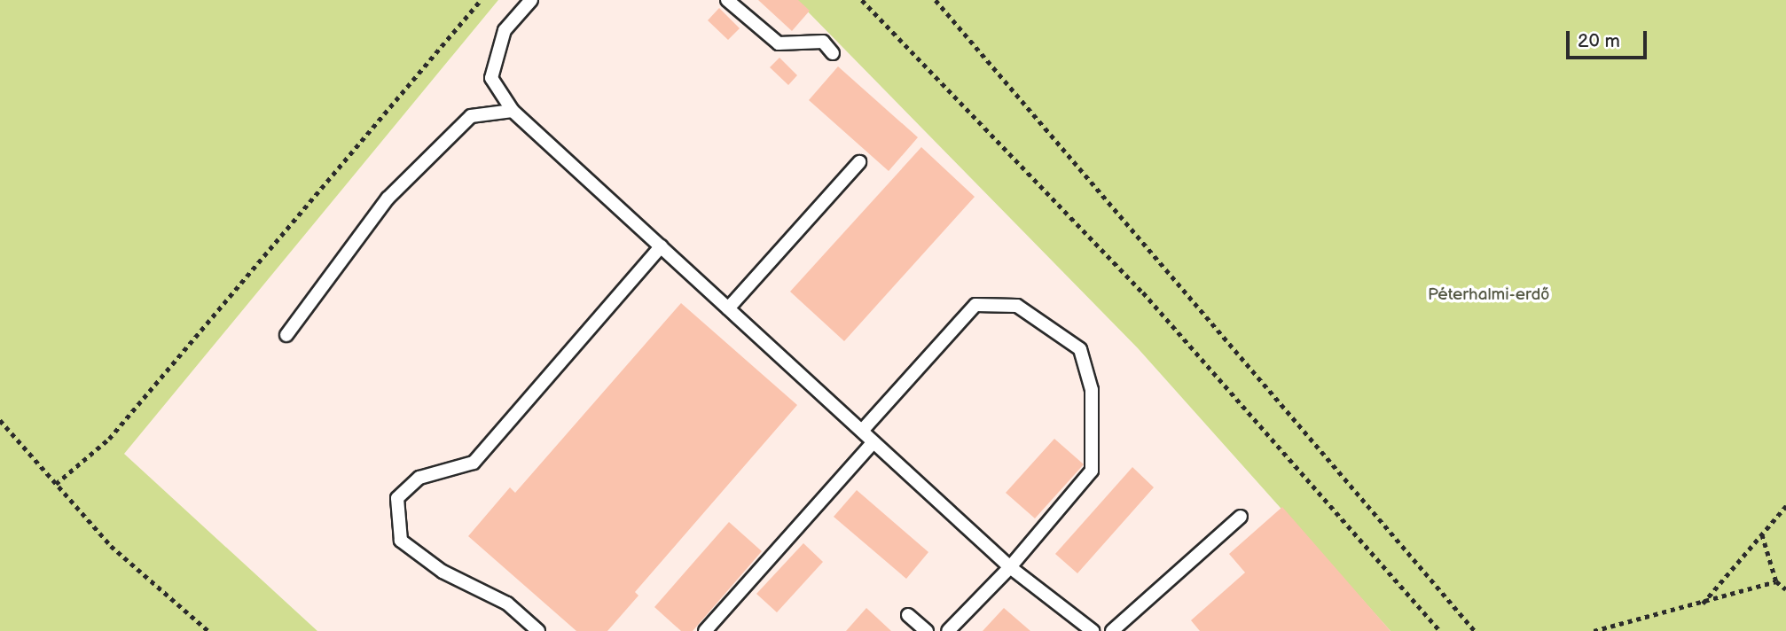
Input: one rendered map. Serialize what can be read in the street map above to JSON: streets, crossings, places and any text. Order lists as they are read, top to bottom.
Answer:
{
  "parks": ["Péterhalmi-erdő"],
  "scale_bar": "20 m"
}
